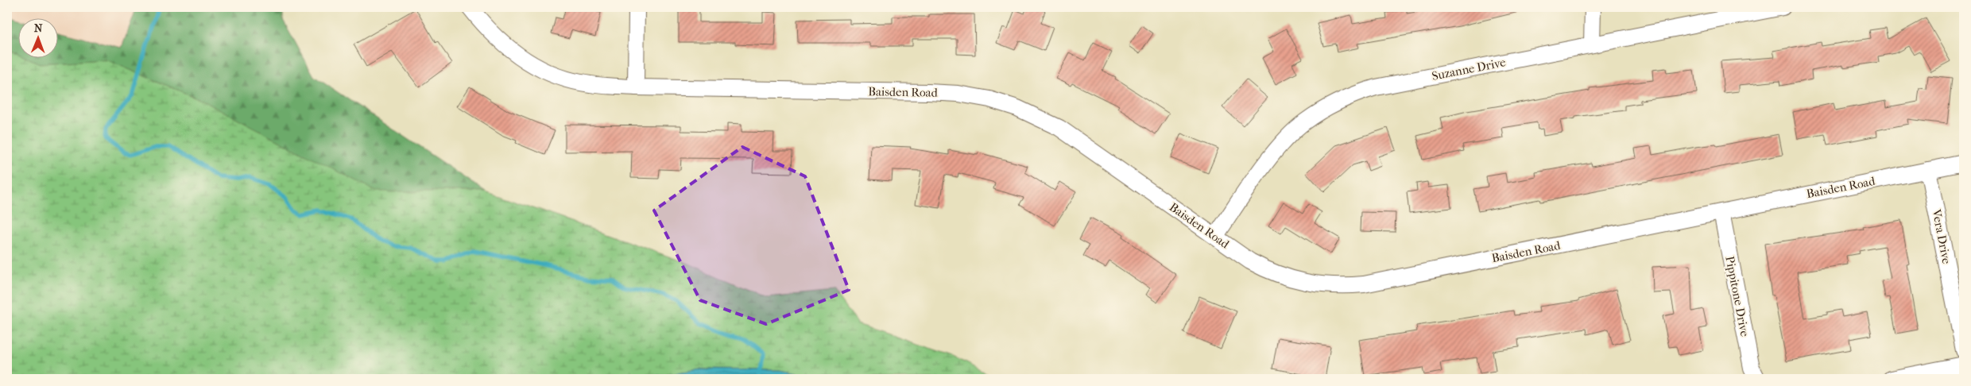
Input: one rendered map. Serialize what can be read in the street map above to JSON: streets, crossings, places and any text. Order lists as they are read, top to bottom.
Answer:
{
  "streets": {
    "street": [
      "Suzanne Drive",
      "Baisden Road",
      "Vera Drive",
      "Pippitone Drive"
    ]
  },
  "crossings": [
    ["Suzanne Drive", "Baisden Road"],
    ["Baisden Road", "Vera Drive"],
    ["Baisden Road", "Pippitone Drive"]
  ],
  "north": "top"
}
